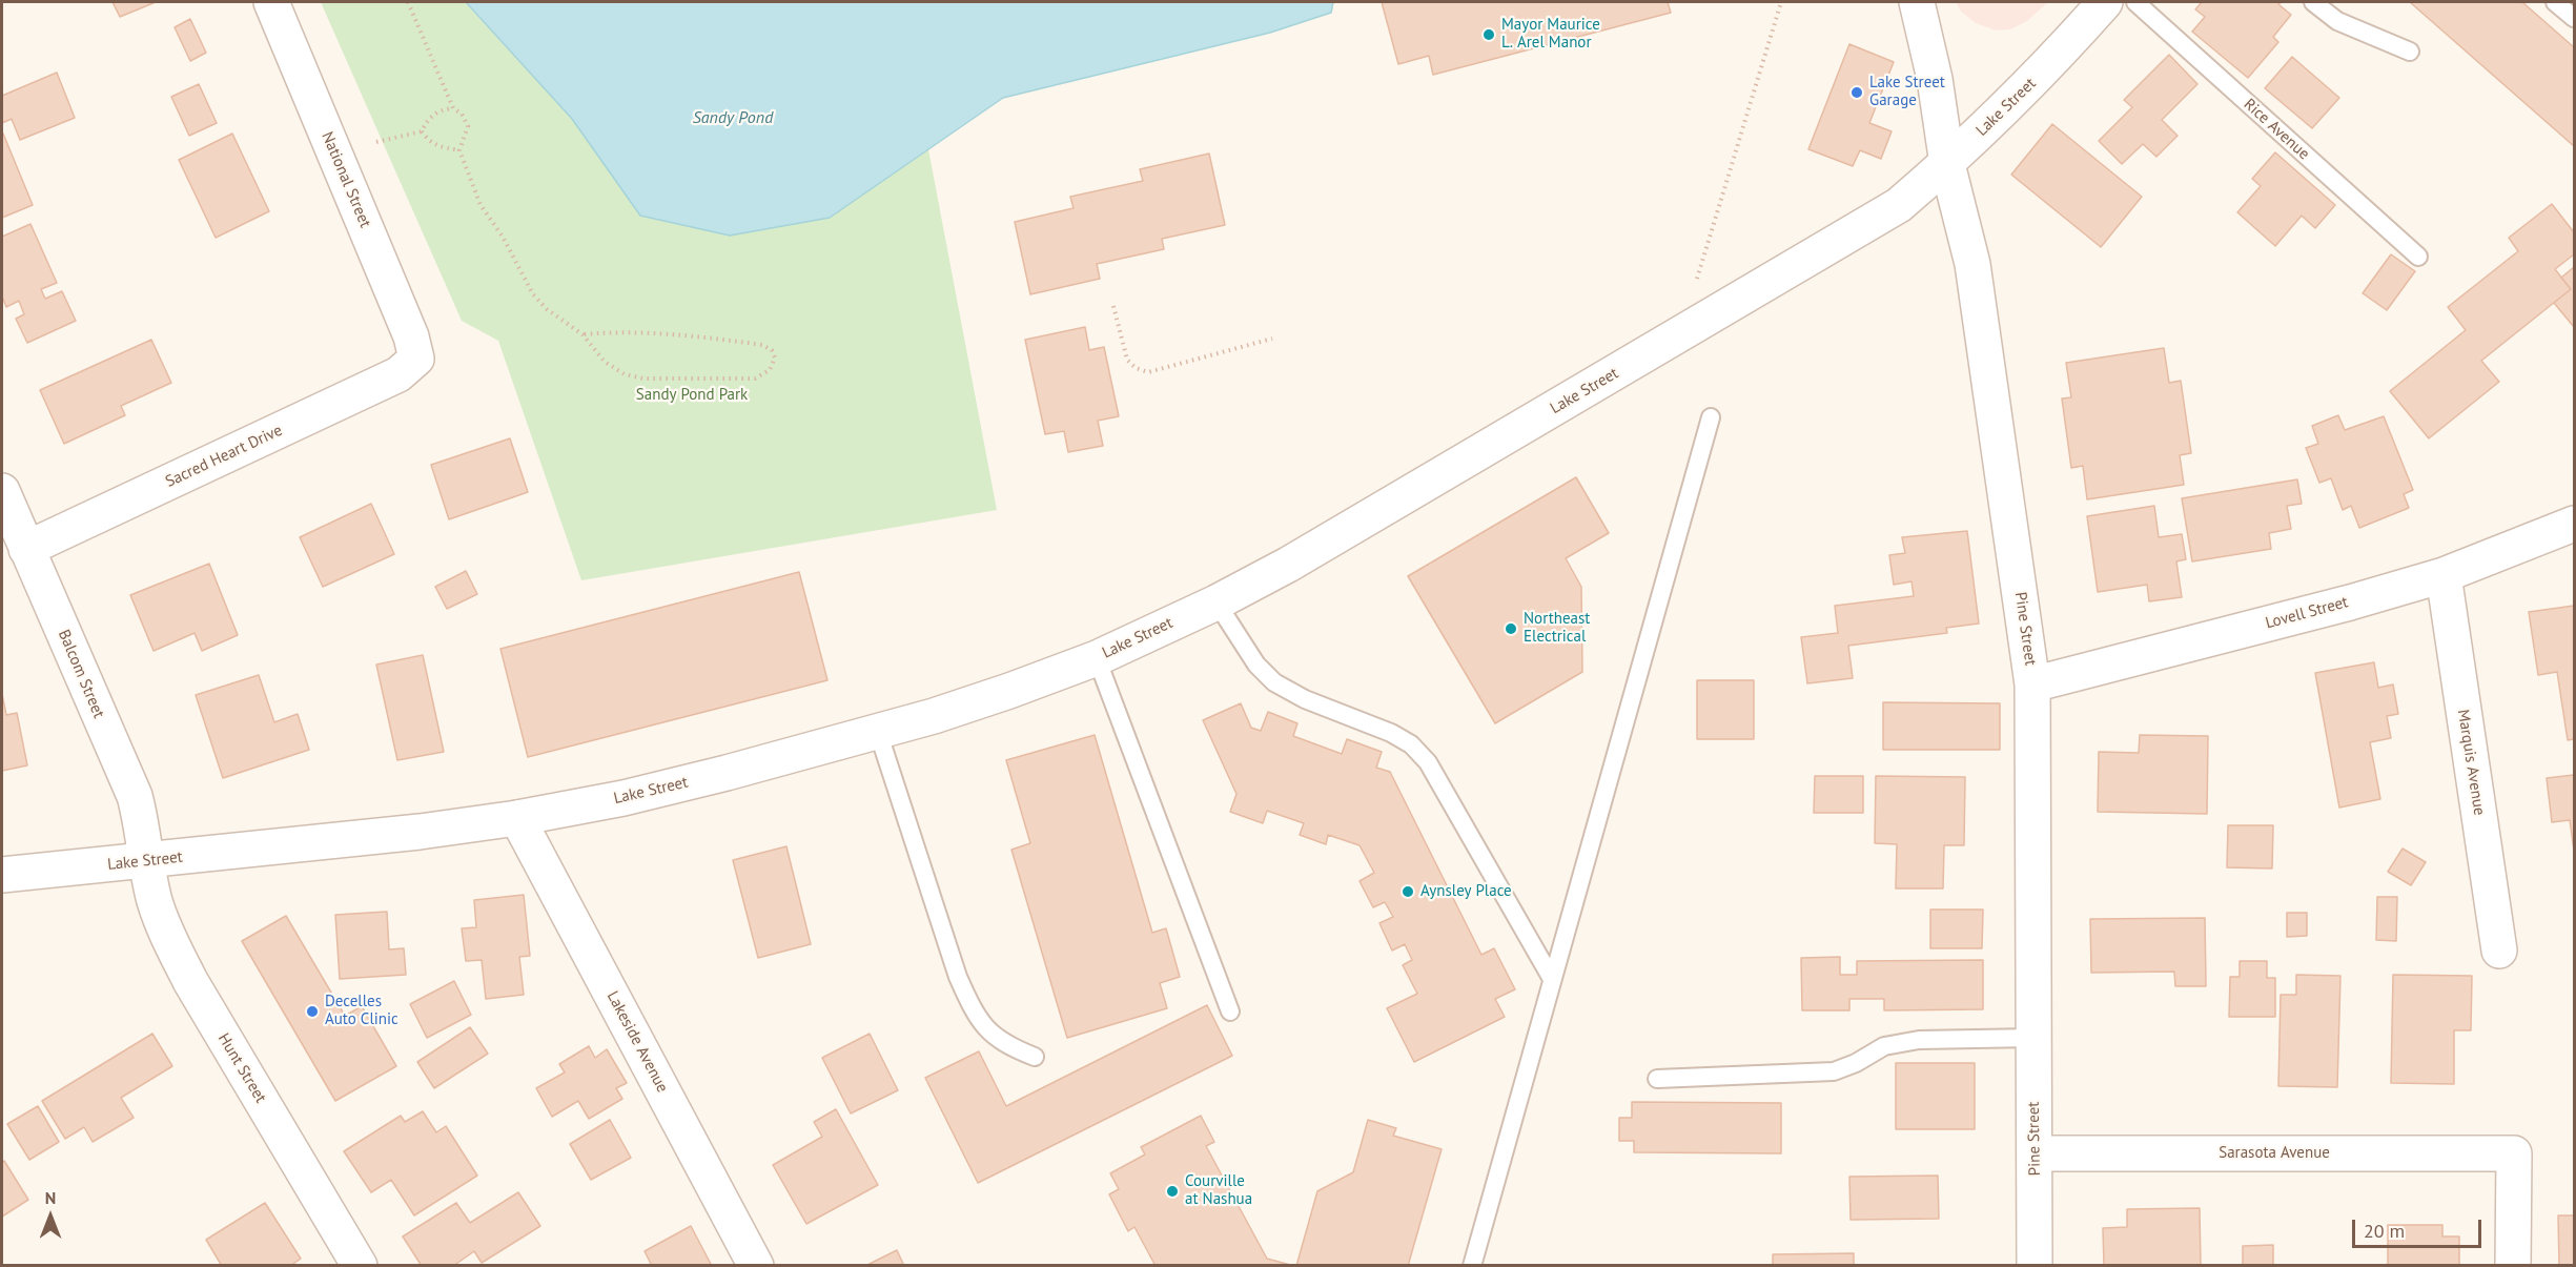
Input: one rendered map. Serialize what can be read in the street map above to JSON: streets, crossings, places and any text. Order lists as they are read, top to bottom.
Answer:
{
  "streets": {
    "street": [
      "Lake Street",
      "National Street",
      "Sacred Heart Drive",
      "Lovell Street",
      "Pine Street",
      "Balcom Street",
      "Marquis Avenue",
      "Lakeside Avenue",
      "Hunt Street",
      "Sarasota Avenue"
    ],
    "lane": ["Rice Avenue"]
  },
  "crossings": [
    ["Lake Street", "Pine Street"],
    ["Lake Street", "Balcom Street"],
    ["Lake Street", "Lakeside Avenue"],
    ["Lake Street", "Hunt Street"],
    ["National Street", "Sacred Heart Drive"],
    ["Sacred Heart Drive", "Balcom Street"],
    ["Lovell Street", "Pine Street"],
    ["Lovell Street", "Marquis Avenue"],
    ["Pine Street", "Sarasota Avenue"],
    ["Balcom Street", "Hunt Street"]
  ],
  "water": ["Sandy Pond"],
  "parks": ["Sandy Pond Park"],
  "places": [
    "Mayor Maurice L. Arel Manor",
    "Lake Street Garage",
    "Northeast Electrical",
    "Aynsley Place",
    "Decelles Auto Clinic",
    "Courville at Nashua"
  ],
  "scale_bar": "20 m",
  "north": "top"
}
